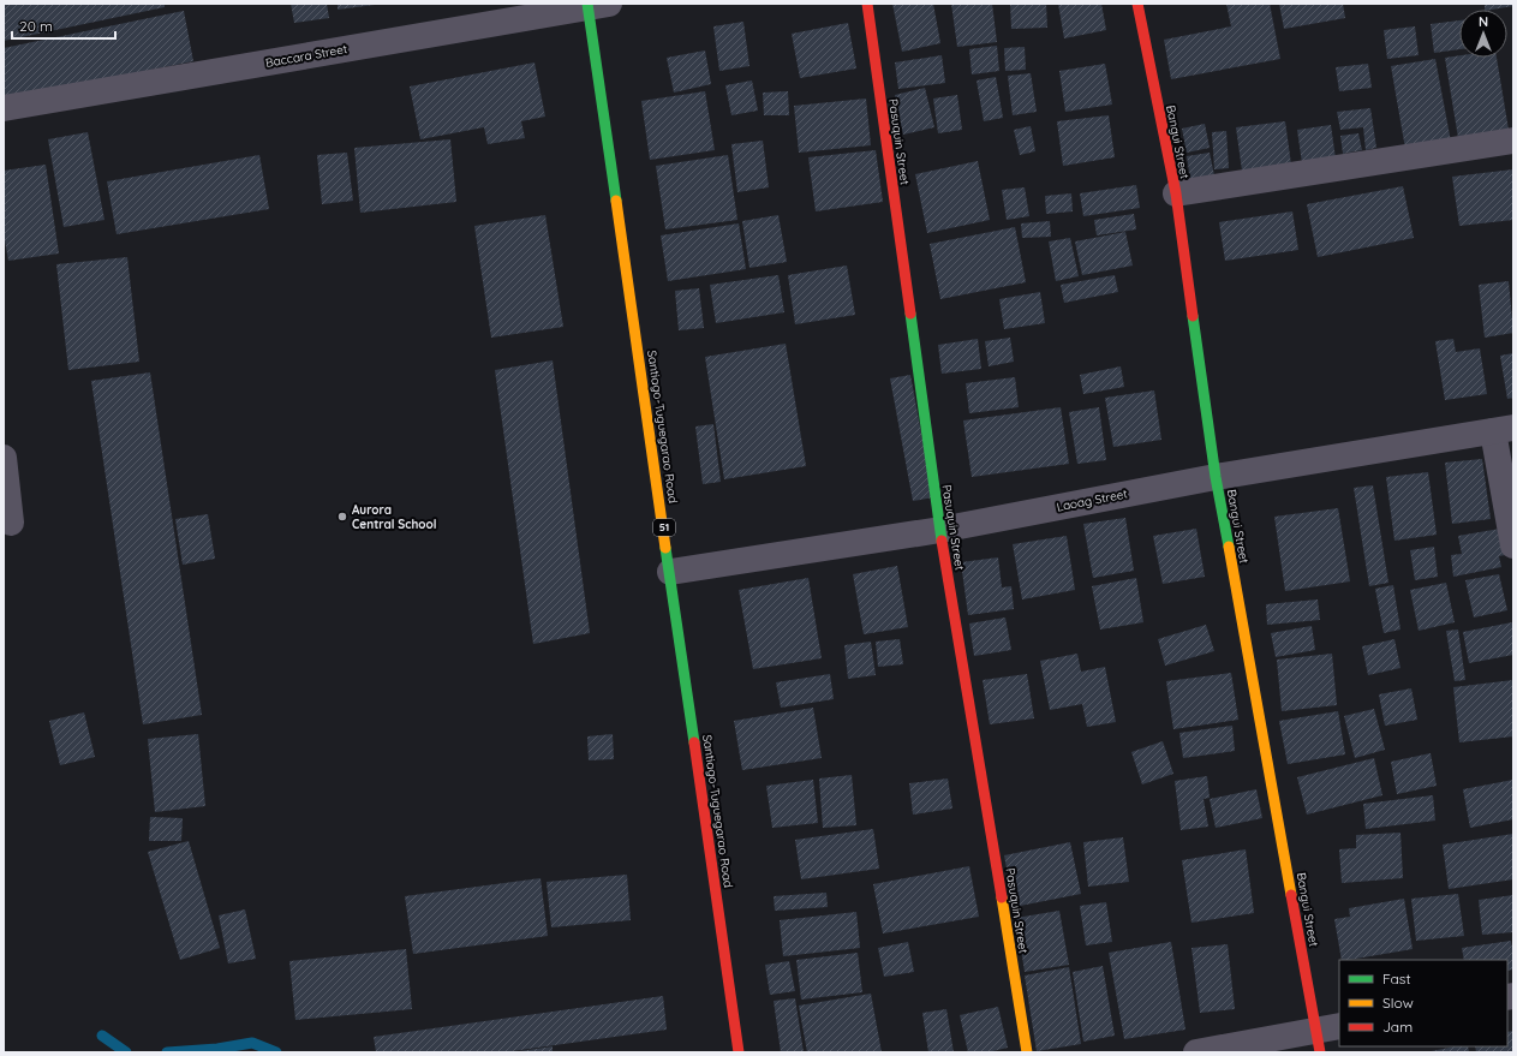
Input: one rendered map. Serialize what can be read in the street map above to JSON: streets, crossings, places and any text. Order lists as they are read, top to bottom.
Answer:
{
  "streets": {
    "main road": [
      "Pasuquin Street",
      "Bangui Street",
      "Santiago-Tuguegarao Road",
      "51"
    ],
    "street": ["Baccara Street", "Laoag Street"]
  },
  "crossings": [
    ["Baccara Street", "Santiago-Tuguegarao Road"],
    ["Pasuquin Street", "Laoag Street"],
    ["Bangui Street", "Laoag Street"],
    ["Santiago-Tuguegarao Road", "Laoag Street"]
  ],
  "places": ["Aurora Central School"],
  "legend": ["Fast", "Slow", "Jam"],
  "scale_bar": "20 m",
  "north": "top"
}
